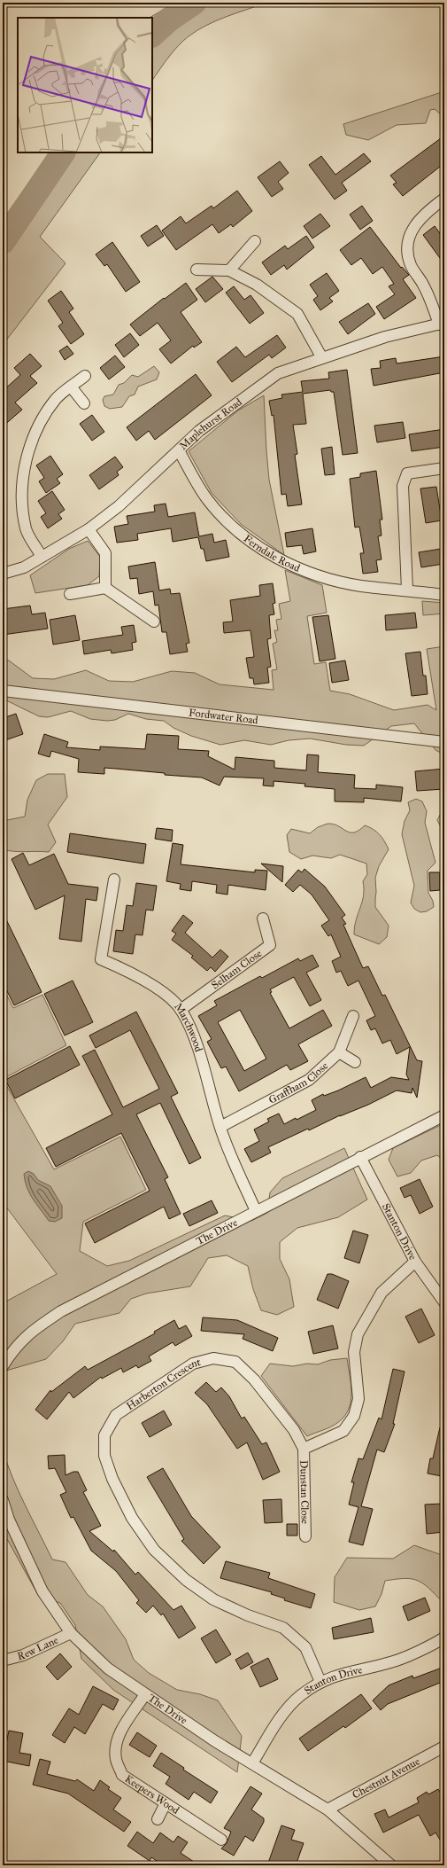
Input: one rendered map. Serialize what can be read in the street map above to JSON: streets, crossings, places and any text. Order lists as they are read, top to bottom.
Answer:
{
  "streets": {
    "street": [
      "Maplehurst Road",
      "Ferndale Road",
      "Fordwater Road",
      "Selham Close",
      "Marchwood",
      "Graffham Close",
      "The Drive",
      "Stanton Drive",
      "Harberton Crescent",
      "Dunstan Close",
      "Rew Lane",
      "Chestnut Avenue",
      "Keepers Wood"
    ]
  },
  "crossings": [
    ["Maplehurst Road", "Ferndale Road"],
    ["Selham Close", "Marchwood"],
    ["Marchwood", "Graffham Close"],
    ["Marchwood", "The Drive"],
    ["The Drive", "Stanton Drive"],
    ["The Drive", "Rew Lane"],
    ["The Drive", "Chestnut Avenue"],
    ["The Drive", "Keepers Wood"],
    ["Stanton Drive", "Harberton Crescent"],
    ["Harberton Crescent", "Dunstan Close"]
  ]
}
